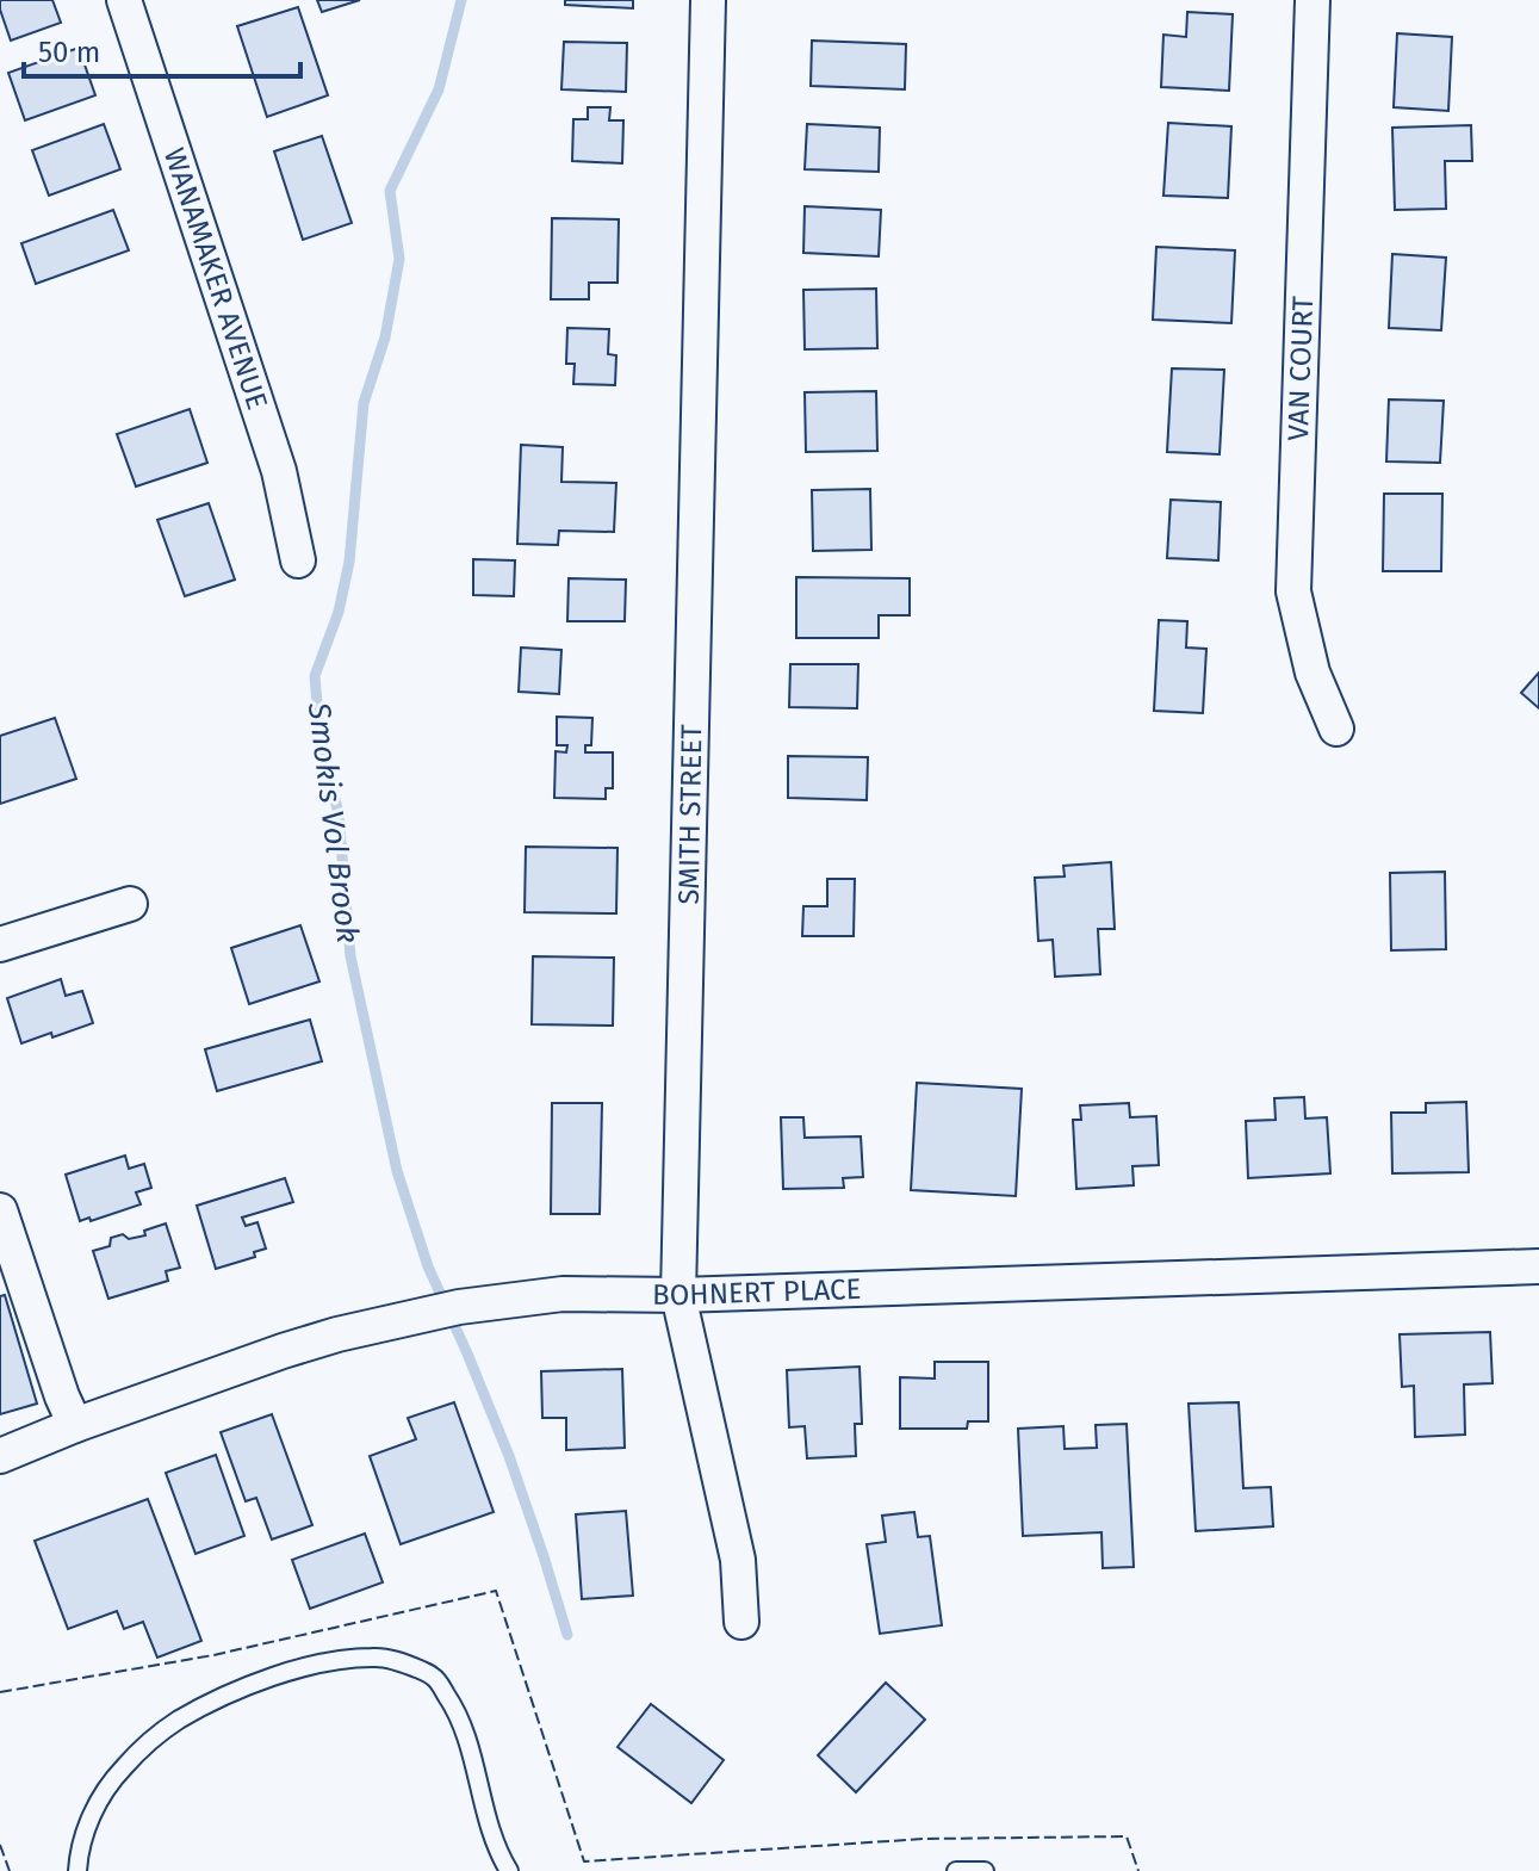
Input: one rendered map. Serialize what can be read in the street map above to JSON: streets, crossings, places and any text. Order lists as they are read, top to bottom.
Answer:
{
  "streets": {
    "street": [
      "WANAMAKER AVENUE",
      "VAN COURT",
      "SMITH STREET",
      "BOHNERT PLACE"
    ]
  },
  "crossings": [
    ["SMITH STREET", "BOHNERT PLACE"]
  ],
  "water": ["Smokis Vol Brook"],
  "scale_bar": "50 m"
}
